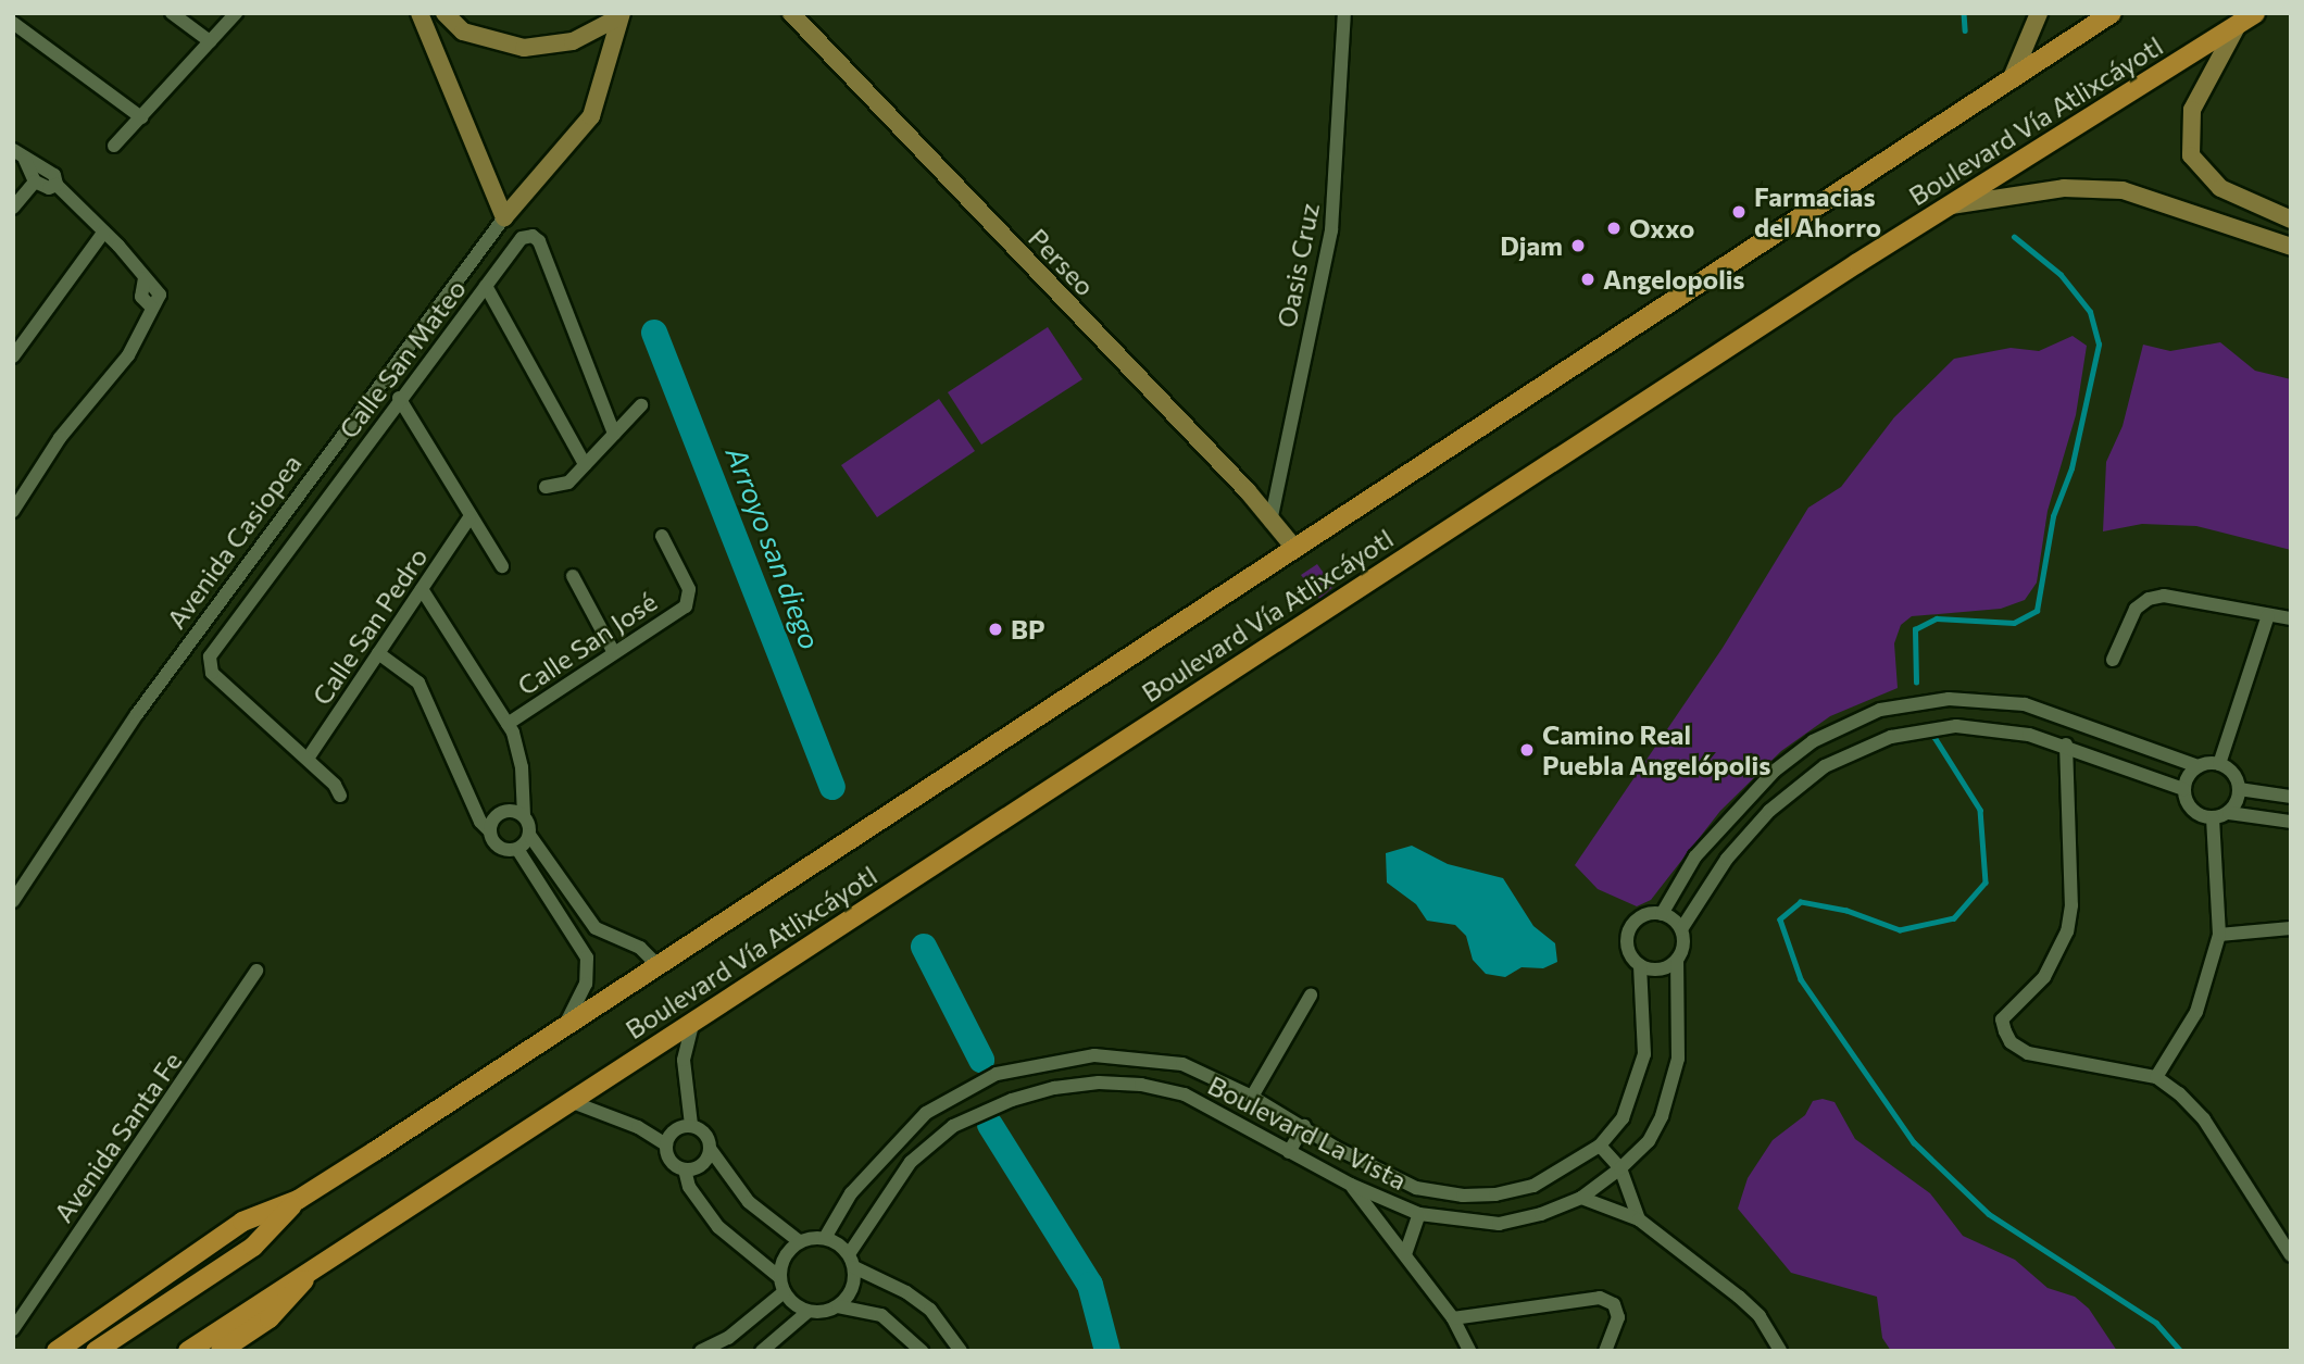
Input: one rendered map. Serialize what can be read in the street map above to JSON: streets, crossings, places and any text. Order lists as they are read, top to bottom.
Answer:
{
  "streets": {
    "main road": ["Boulevard Vía Atlixcáyotl"],
    "street": [
      "Perseo",
      "Oasis Cruz",
      "Calle San Mateo",
      "Avenida Casiopea",
      "Calle San Pedro",
      "Calle San José",
      "Boulevard La Vista",
      "Avenida Santa Fe"
    ]
  },
  "crossings": [
    ["Boulevard Vía Atlixcáyotl", "Perseo"],
    ["Perseo", "Oasis Cruz"],
    ["Calle San Mateo", "Calle San Pedro"]
  ],
  "water": ["Arroyo san diego"],
  "places": [
    "Farmacias del Ahorro",
    "Oxxo",
    "Djam",
    "Angelopolis",
    "BP",
    "Camino Real Puebla Angelópolis"
  ]
}
